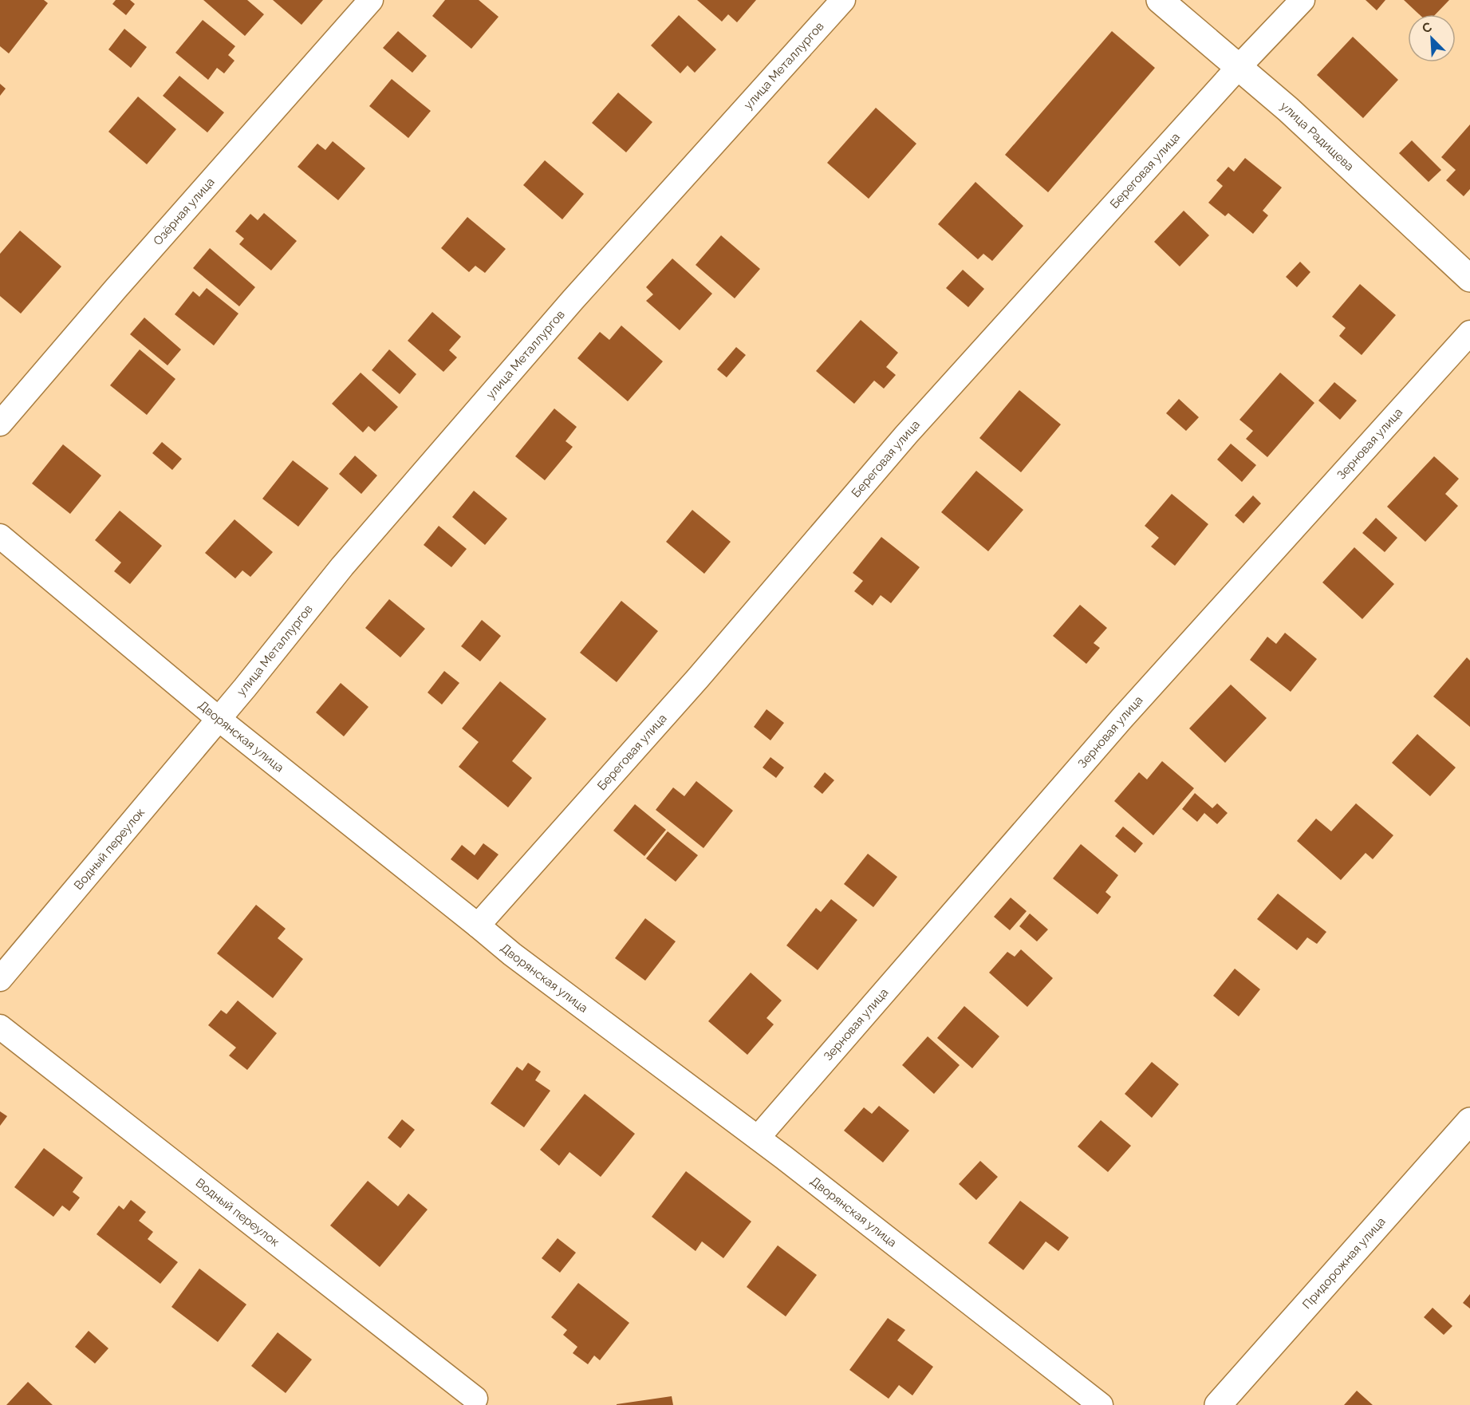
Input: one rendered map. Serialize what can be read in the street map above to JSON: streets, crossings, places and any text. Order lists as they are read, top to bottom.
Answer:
{
  "streets": {
    "street": [
      "улица Металлургов",
      "улица Радищева",
      "Береговая улица",
      "Озёрная улица",
      "Зерновая улица",
      "Дворянская улица",
      "Водный переулок",
      "Придорожная улица"
    ]
  },
  "crossings": [
    ["улица Металлургов", "Дворянская улица"],
    ["улица Металлургов", "Водный переулок"],
    ["улица Радищева", "Береговая улица"],
    ["Береговая улица", "Дворянская улица"],
    ["Зерновая улица", "Дворянская улица"],
    ["Дворянская улица", "Водный переулок"]
  ],
  "north": "top left"
}
